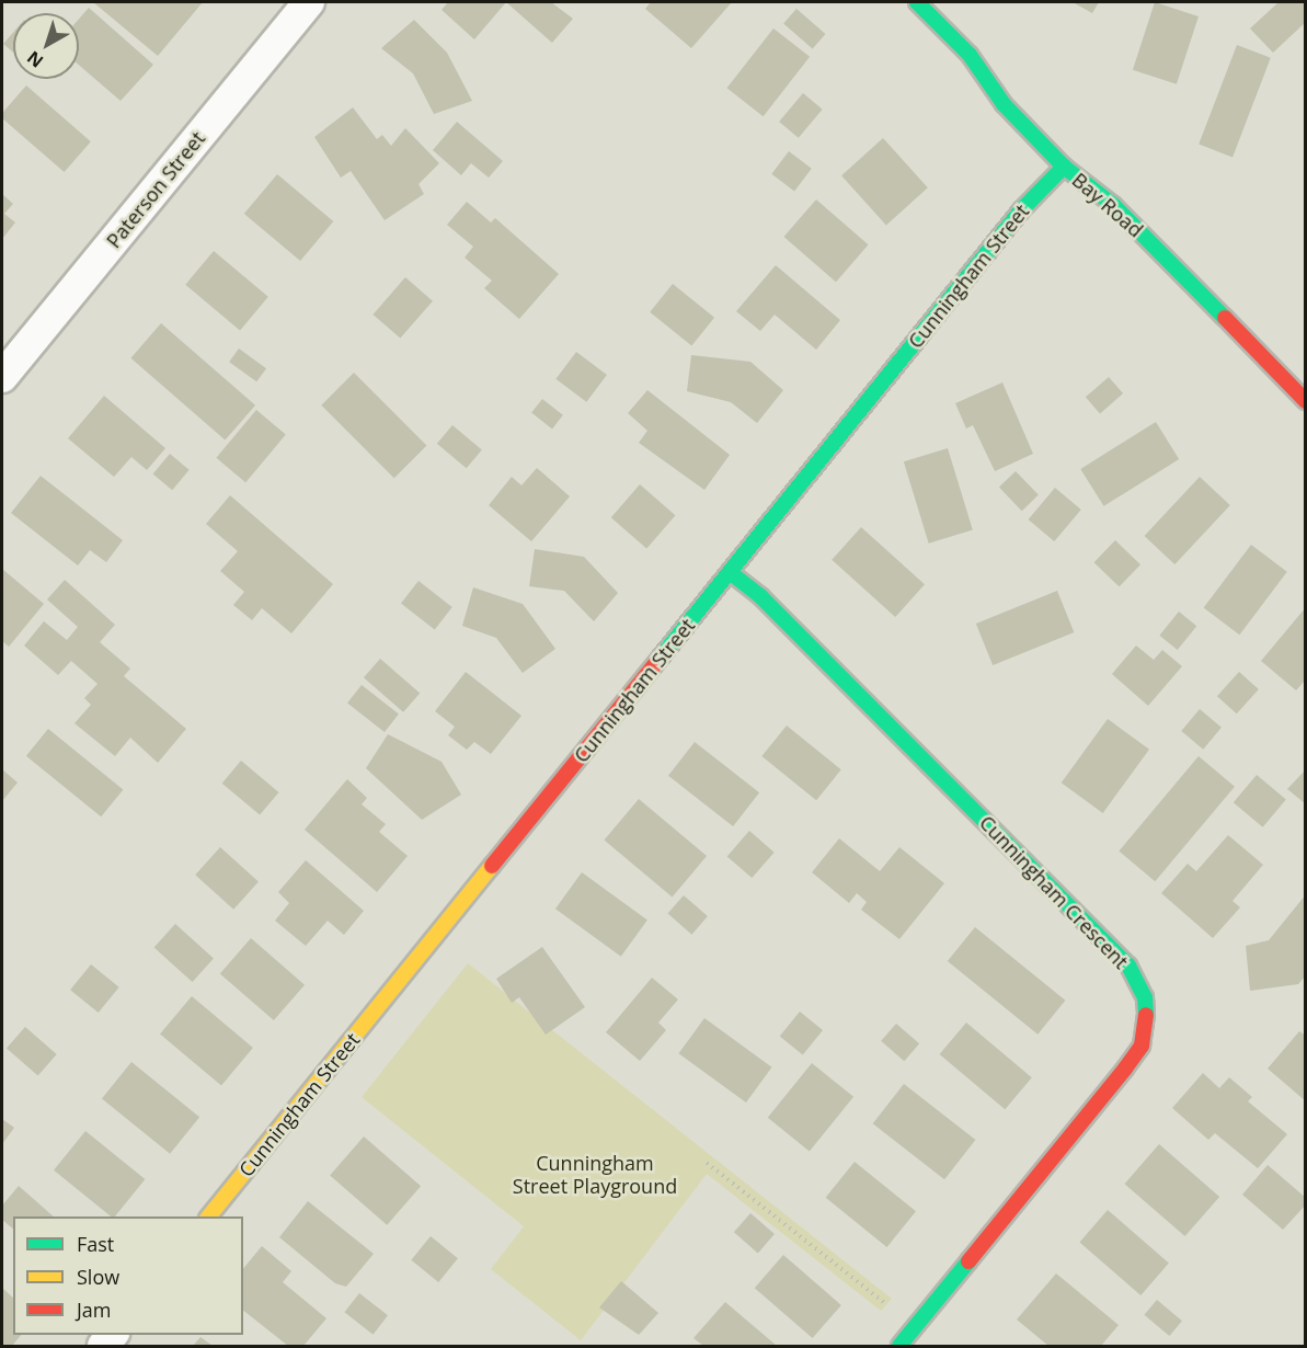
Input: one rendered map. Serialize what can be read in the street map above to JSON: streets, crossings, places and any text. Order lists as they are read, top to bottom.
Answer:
{
  "streets": {
    "street": [
      "Paterson Street",
      "Bay Road",
      "Cunningham Street",
      "Cunningham Crescent"
    ]
  },
  "crossings": [
    ["Bay Road", "Cunningham Street"],
    ["Cunningham Street", "Cunningham Crescent"]
  ],
  "parks": ["Cunningham Street Playground"],
  "legend": ["Fast", "Slow", "Jam"],
  "north": "bottom left"
}
